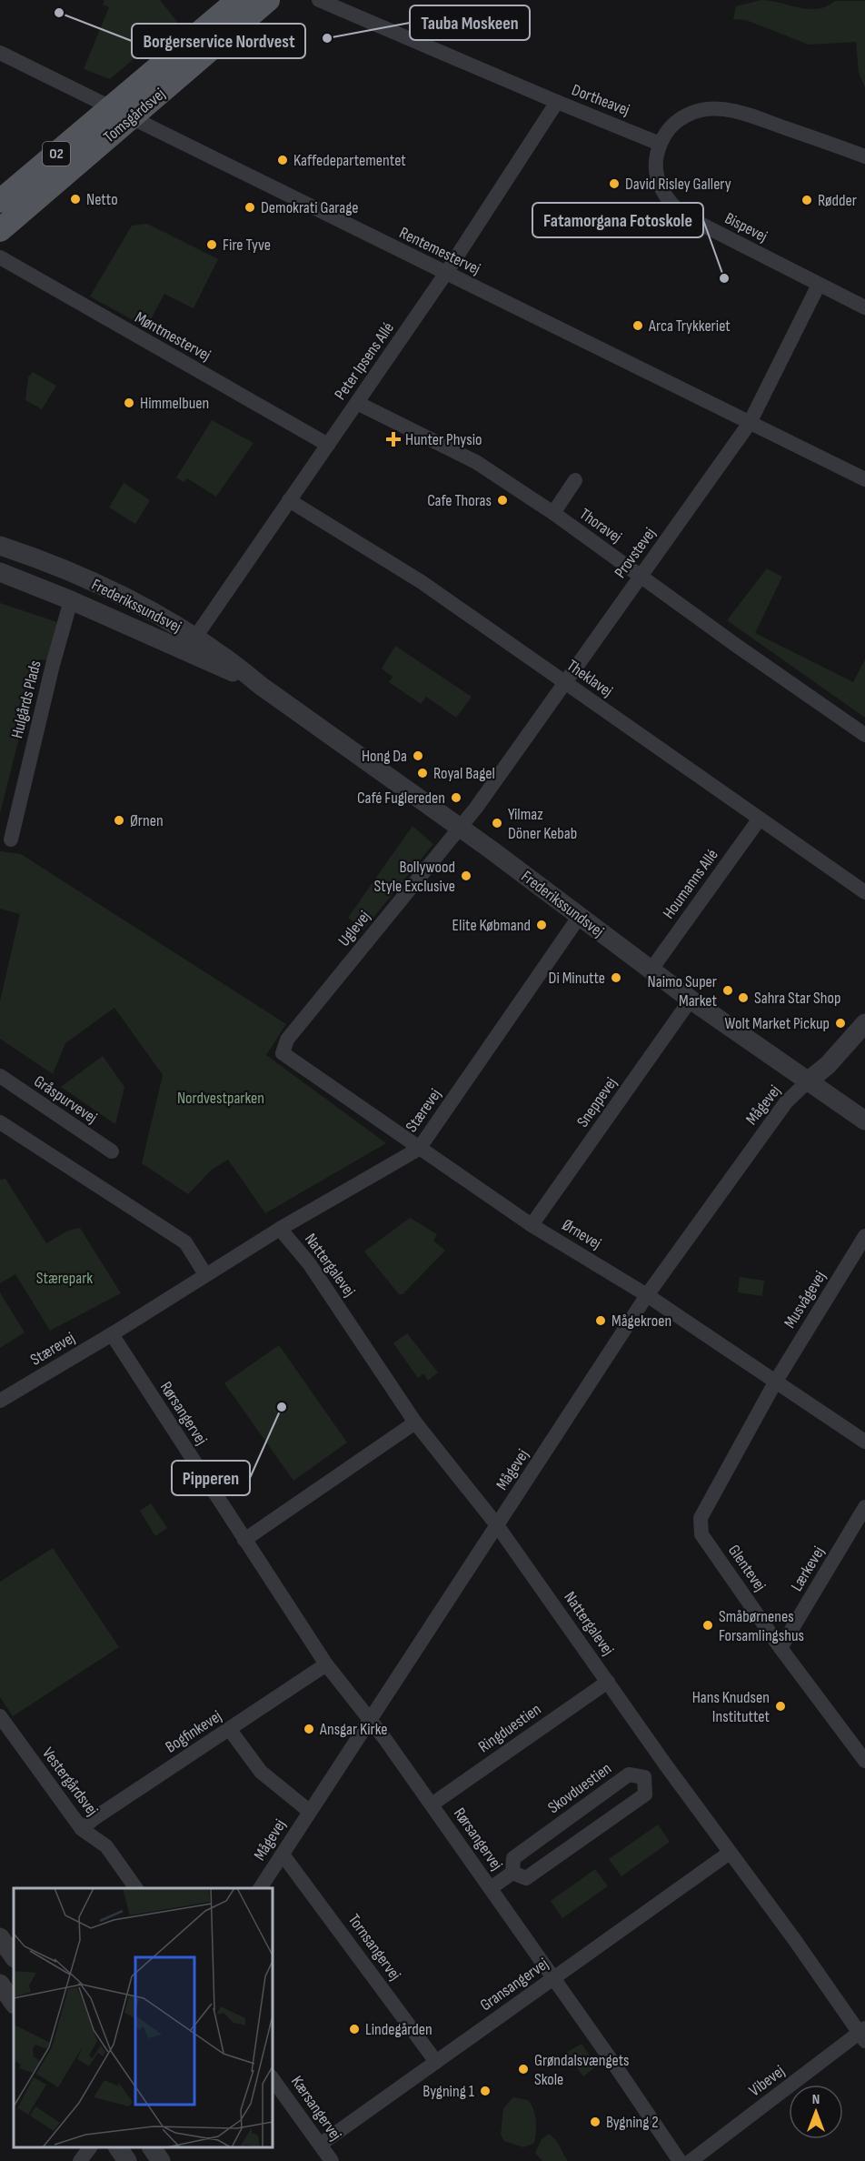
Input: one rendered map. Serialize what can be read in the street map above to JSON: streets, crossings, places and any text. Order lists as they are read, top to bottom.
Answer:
{
  "streets": {
    "main road": ["Tomsgårdsvej", "O2"],
    "street": [
      "Dortheavej",
      "Bispevej",
      "Rentemestervej",
      "Møntmestervej",
      "Peter Ipsens Allé",
      "Thoravej",
      "Provstevej",
      "Frederikssundsvej",
      "Theklavej",
      "Hulgårds Plads",
      "Houmanns Allé",
      "Uglevej",
      "Gråspurvevej",
      "Sneppevej",
      "Mågevej",
      "Stærevej",
      "Ørnevej",
      "Nattergalevej",
      "Musvågevej",
      "Rørsangervej",
      "Glentevej",
      "Lærkevej",
      "Ringduestien",
      "Bogfinkevej",
      "Vestergårdsvej",
      "Skovduestien",
      "Tornsangervej",
      "Gransangervej",
      "Vibevej",
      "Kærsangervej"
    ]
  },
  "crossings": [
    ["Dortheavej", "Bispevej"],
    ["Dortheavej", "Peter Ipsens Allé"],
    ["Tomsgårdsvej", "Rentemestervej"],
    ["Bispevej", "Provstevej"],
    ["Rentemestervej", "Peter Ipsens Allé"],
    ["Rentemestervej", "Provstevej"],
    ["Møntmestervej", "Peter Ipsens Allé"],
    ["Peter Ipsens Allé", "Thoravej"],
    ["Peter Ipsens Allé", "Frederikssundsvej"],
    ["Peter Ipsens Allé", "Theklavej"],
    ["Thoravej", "Provstevej"],
    ["Provstevej", "Frederikssundsvej"],
    ["Provstevej", "Theklavej"],
    ["Provstevej", "Uglevej"],
    ["Frederikssundsvej", "Hulgårds Plads"],
    ["Frederikssundsvej", "Houmanns Allé"],
    ["Frederikssundsvej", "Uglevej"],
    ["Frederikssundsvej", "Sneppevej"],
    ["Frederikssundsvej", "Mågevej"],
    ["Frederikssundsvej", "Stærevej"],
    ["Theklavej", "Houmanns Allé"],
    ["Uglevej", "Ørnevej"],
    ["Sneppevej", "Ørnevej"],
    ["Mågevej", "Ørnevej"],
    ["Mågevej", "Nattergalevej"],
    ["Mågevej", "Rørsangervej"],
    ["Mågevej", "Tornsangervej"],
    ["Stærevej", "Ørnevej"],
    ["Stærevej", "Nattergalevej"],
    ["Stærevej", "Rørsangervej"],
    ["Ørnevej", "Musvågevej"],
    ["Ørnevej", "Glentevej"],
    ["Nattergalevej", "Ringduestien"],
    ["Nattergalevej", "Gransangervej"],
    ["Nattergalevej", "Vibevej"],
    ["Musvågevej", "Glentevej"],
    ["Rørsangervej", "Ringduestien"],
    ["Rørsangervej", "Bogfinkevej"],
    ["Rørsangervej", "Skovduestien"],
    ["Rørsangervej", "Gransangervej"],
    ["Glentevej", "Lærkevej"],
    ["Bogfinkevej", "Vestergårdsvej"],
    ["Tornsangervej", "Gransangervej"],
    ["Gransangervej", "Kærsangervej"]
  ],
  "parks": ["Nordvestparken", "Stærepark"],
  "places": {
    "other": [
      "Borgerservice Nordvest",
      "Tauba Moskeen",
      "Kaffedepartementet",
      "David Risley Gallery",
      "Netto",
      "Rødder",
      "Demokrati Garage",
      "Fire Tyve",
      "Fatamorgana Fotoskole",
      "Arca Trykkeriet",
      "Himmelbuen",
      "Cafe Thoras",
      "Hong Da",
      "Royal Bagel",
      "Café Fuglereden",
      "Ørnen",
      "Yilmaz Döner Kebab",
      "Bollywood Style Exclusive",
      "Elite Købmand",
      "Di Minutte",
      "Naimo Super Market",
      "Sahra Star Shop",
      "Wolt Market Pickup",
      "Mågekroen",
      "Pipperen",
      "Småbørnenes Forsamlingshus",
      "Hans Knudsen Instituttet",
      "Ansgar Kirke",
      "Lindegården",
      "Grøndalsvængets Skole",
      "Bygning 1",
      "Bygning 2"
    ],
    "health": ["Hunter Physio"]
  },
  "north": "top"
}
